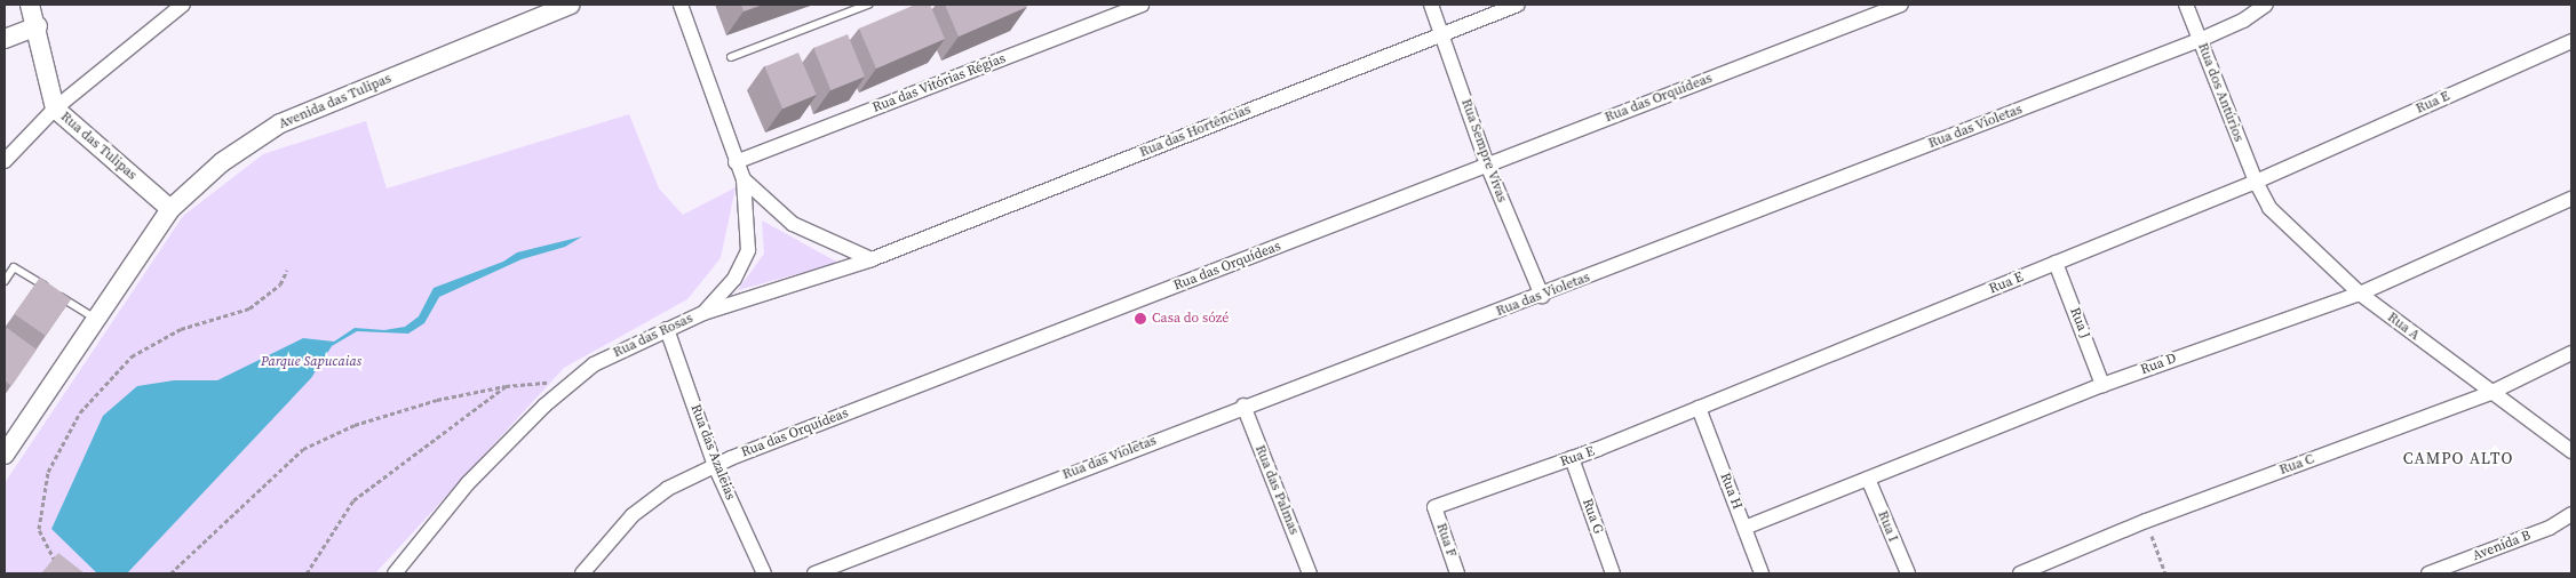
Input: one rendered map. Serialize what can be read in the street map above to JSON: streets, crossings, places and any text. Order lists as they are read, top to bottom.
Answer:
{
  "streets": {
    "street": [
      "Rua das Vitórias Régias",
      "Rua dos Antúrios",
      "Rua das Orquídeas",
      "Avenida das Tulipas",
      "Rua E",
      "Rua das Violetas",
      "Rua das Hortências",
      "Rua das Tulipas",
      "Rua Sempre Vivas",
      "Rua J",
      "Rua A",
      "Rua das Rosas",
      "Rua D",
      "Rua das Azaleias",
      "Rua C",
      "Rua das Palmas",
      "Rua H",
      "Rua G",
      "Rua I",
      "Rua F",
      "Avenida B"
    ]
  },
  "crossings": [
    ["Rua das Vitórias Régias", "Rua das Rosas"],
    ["Rua dos Antúrios", "Rua E"],
    ["Rua dos Antúrios", "Rua das Violetas"],
    ["Rua dos Antúrios", "Rua A"],
    ["Rua das Orquídeas", "Rua Sempre Vivas"],
    ["Rua das Orquídeas", "Rua das Azaleias"],
    ["Avenida das Tulipas", "Rua das Tulipas"],
    ["Rua E", "Rua J"],
    ["Rua E", "Rua A"],
    ["Rua E", "Rua H"],
    ["Rua E", "Rua G"],
    ["Rua E", "Rua F"],
    ["Rua das Violetas", "Rua Sempre Vivas"],
    ["Rua das Violetas", "Rua das Palmas"],
    ["Rua das Hortências", "Rua Sempre Vivas"],
    ["Rua das Hortências", "Rua das Rosas"],
    ["Rua J", "Rua D"],
    ["Rua A", "Rua D"],
    ["Rua A", "Rua C"],
    ["Rua das Rosas", "Rua das Azaleias"],
    ["Rua D", "Rua H"],
    ["Rua D", "Rua I"]
  ],
  "districts": ["CAMPO ALTO"],
  "parks": ["Parque Sapucaias"],
  "places": ["Casa do sózé"]
}
